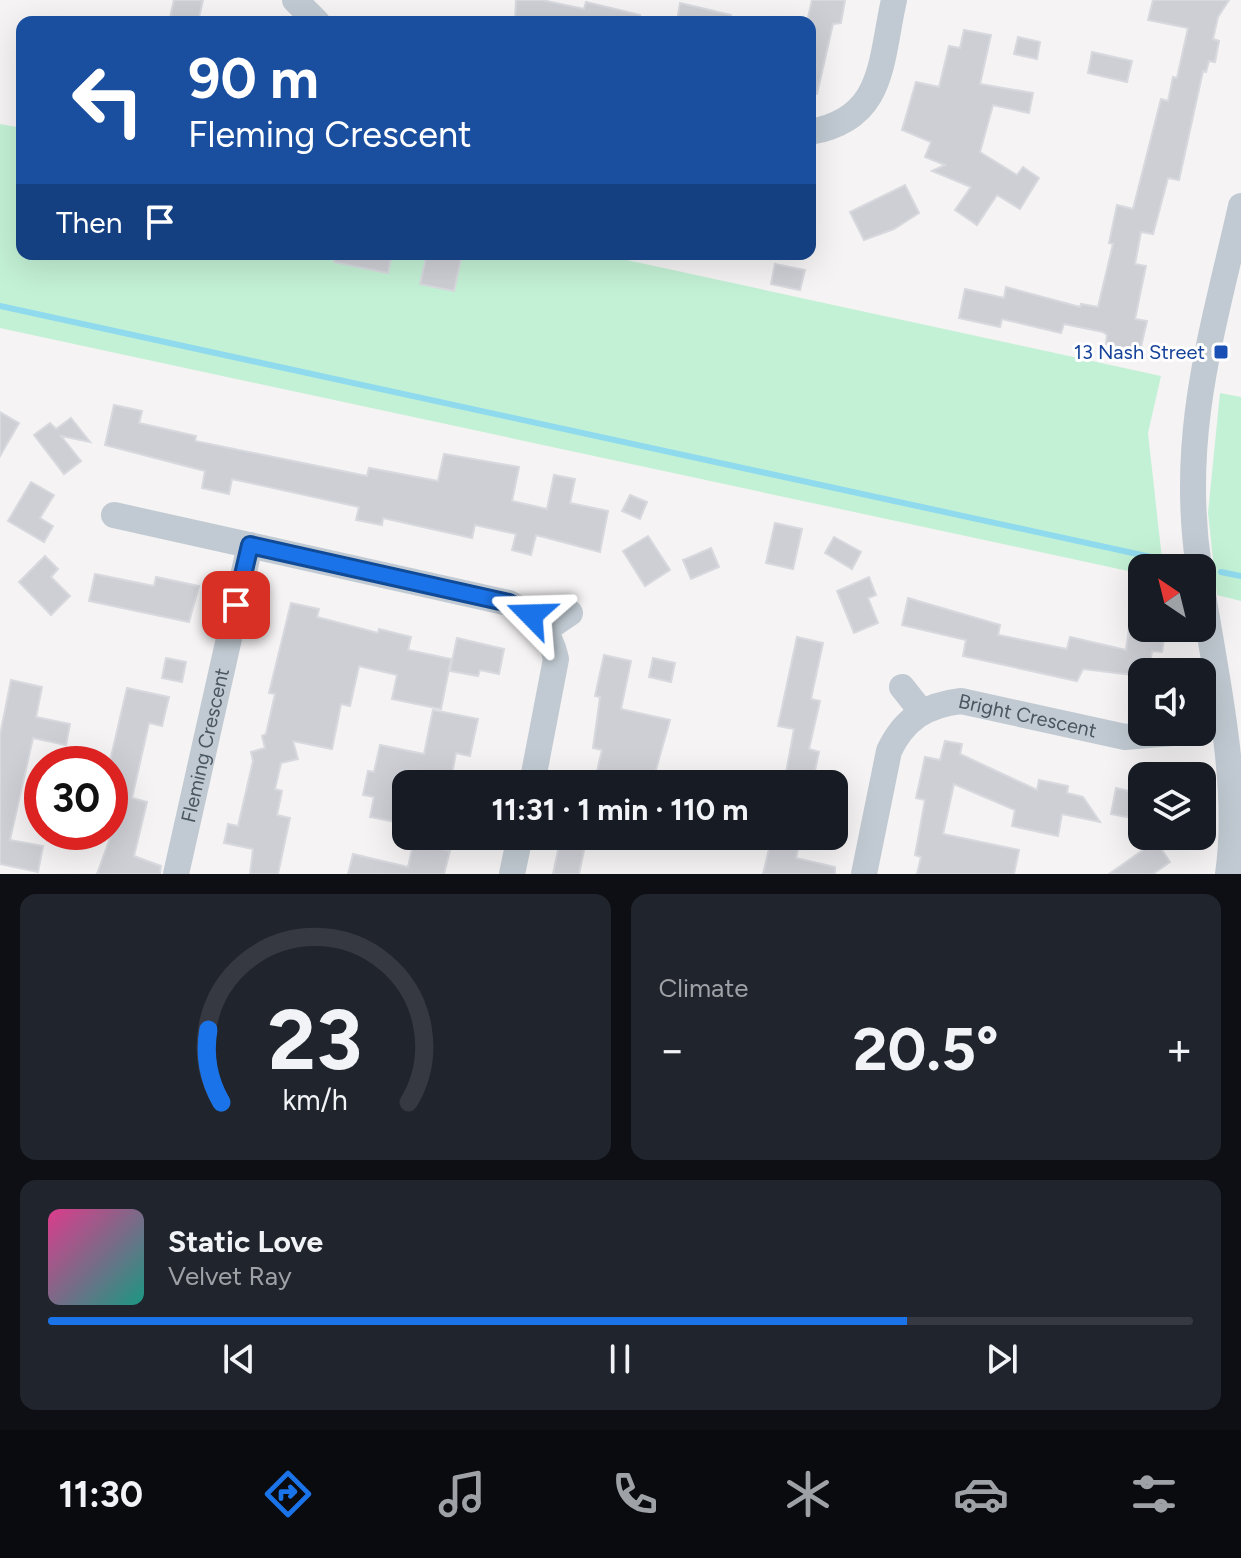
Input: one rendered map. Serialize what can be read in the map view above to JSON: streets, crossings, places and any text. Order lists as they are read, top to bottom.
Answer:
{
  "streets": {
    "street": ["Bright Crescent", "Fleming Crescent"]
  },
  "places": {
    "transit": ["13 Nash Street"]
  },
  "north": "top left",
  "page": {
    "turn": ["90 m", "Fleming Crescent"],
    "then": "Then",
    "limit": "30",
    "trip": "11:31 · 1 min · 110 m",
    "tile": "Climate",
    "heat": ["−", "20.5°", "+"],
    "song": ["Static Love", "Velvet Ray"],
    "tabs": "11:30",
    "gauge": ["23", "km/h"]
  }
}
